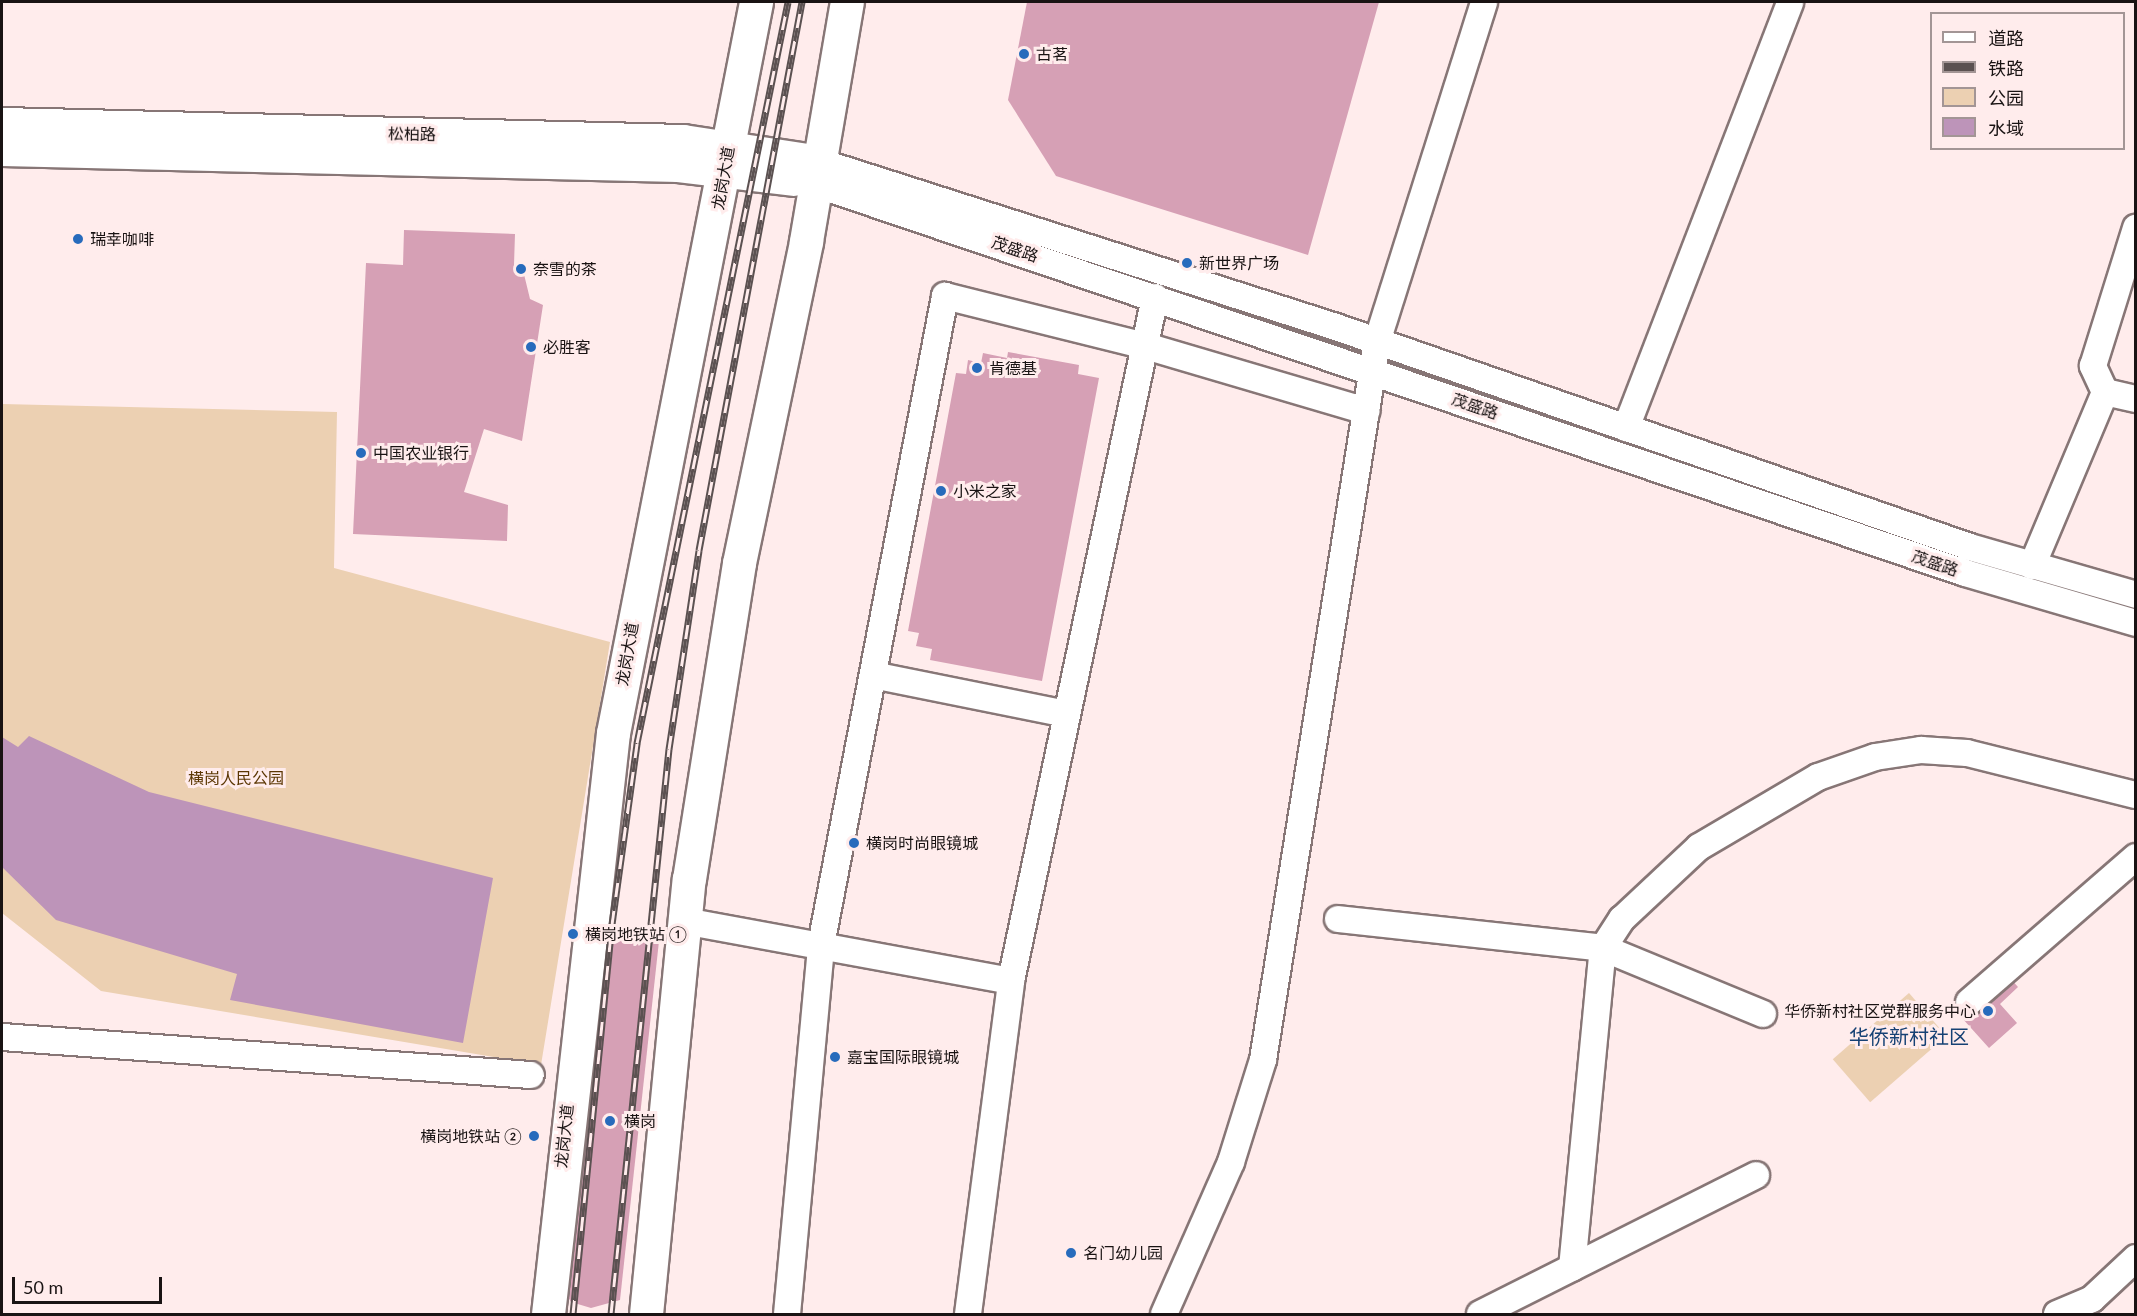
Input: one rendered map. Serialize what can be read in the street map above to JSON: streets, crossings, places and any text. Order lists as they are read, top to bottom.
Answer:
{
  "streets": {
    "main road": ["松柏路", "龙岗大道"],
    "street": ["茂盛路"]
  },
  "crossings": [
    ["松柏路", "龙岗大道"],
    ["松柏路", "茂盛路"]
  ],
  "districts": ["华侨新村社区"],
  "parks": ["横岗人民公园"],
  "places": [
    "古茗",
    "瑞幸咖啡",
    "新世界广场",
    "奈雪的茶",
    "必胜客",
    "肯德基",
    "中国农业银行",
    "小米之家",
    "横岗时尚眼镜城",
    "横岗地铁站 ①",
    "华侨新村社区党群服务中心",
    "嘉宝国际眼镜城",
    "横岗",
    "横岗地铁站 ②",
    "名门幼儿园"
  ],
  "legend": [
    "道路",
    "铁路",
    "公园",
    "水域"
  ],
  "scale_bar": "50 m"
}
